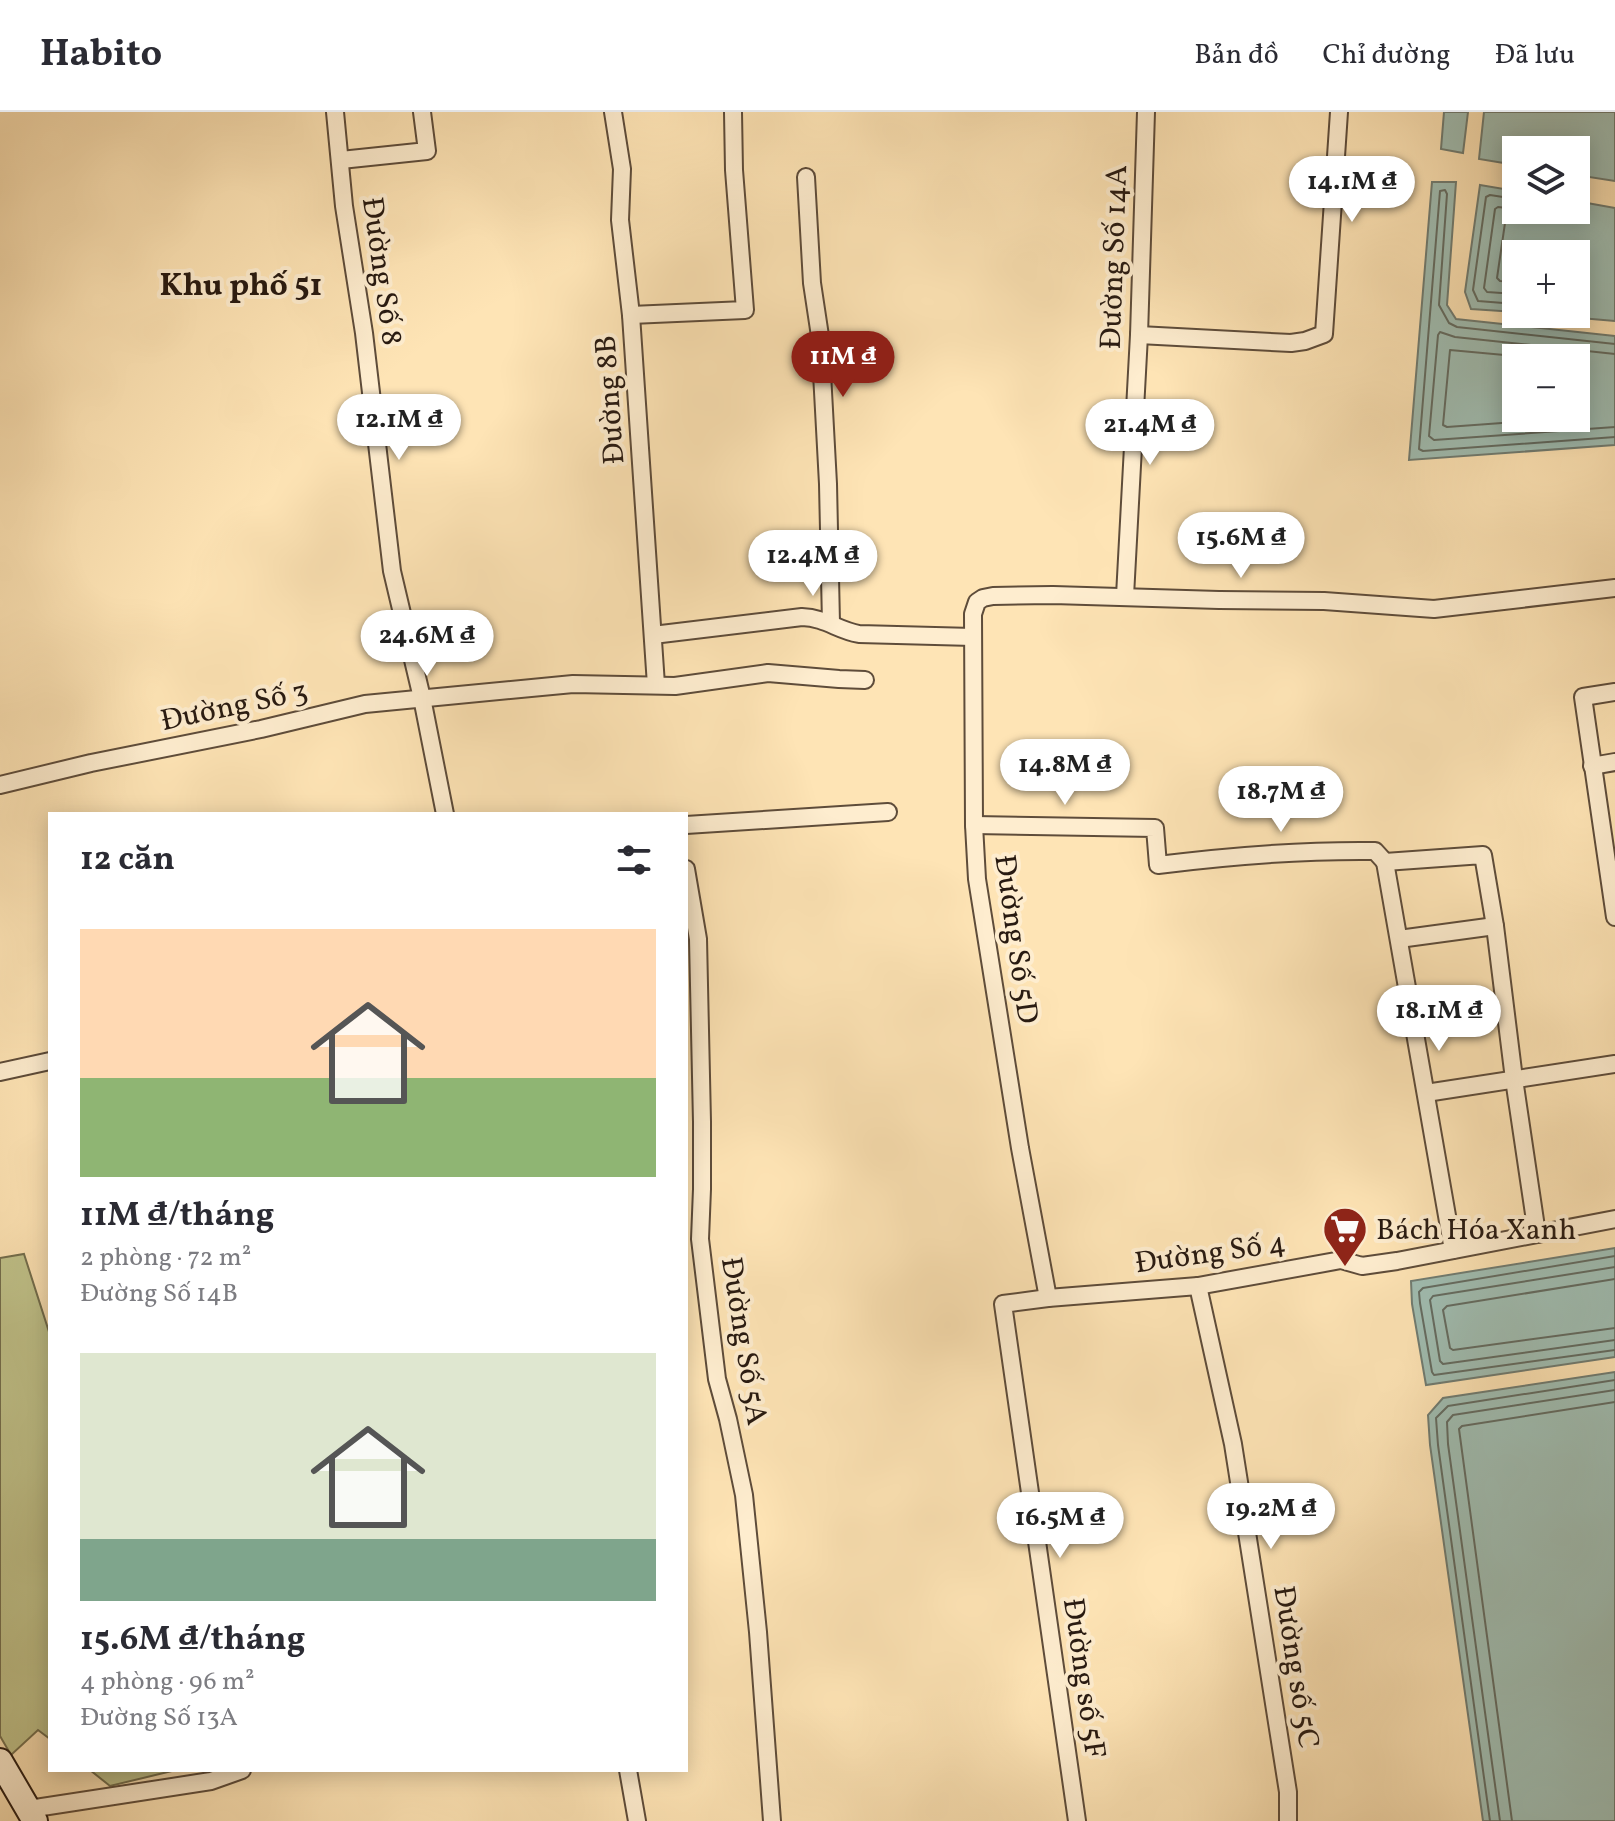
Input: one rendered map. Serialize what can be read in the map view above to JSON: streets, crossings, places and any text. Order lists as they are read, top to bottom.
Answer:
{
  "streets": {
    "street": [
      "Đường Số 14A",
      "Đường Số 8",
      "Đường 8B",
      "Đường Số 3",
      "Đường Số 5D",
      "Đường Số 4",
      "Đường Số 5A",
      "Đường số 5C",
      "Đường số 5F"
    ]
  },
  "crossings": [
    ["Đường Số 14A", "Đường Số 5D"],
    ["Đường Số 8", "Đường Số 3"],
    ["Đường 8B", "Đường Số 3"],
    ["Đường Số 5D", "Đường Số 4"],
    ["Đường Số 5D", "Đường số 5F"],
    ["Đường Số 4", "Đường số 5C"],
    ["Đường Số 4", "Đường số 5F"]
  ],
  "districts": ["Khu phố 51"],
  "places": {
    "supermarket": ["Bách Hóa Xanh"]
  },
  "page": {
    "header": "Habito",
    "nav": ["Bản đồ", "Chỉ đường", "Đã lưu"],
    "map_buttons": ["+", "−"],
    "price": [
      "14.1M ₫",
      "11M ₫",
      "12.1M ₫",
      "21.4M ₫",
      "15.6M ₫",
      "12.4M ₫",
      "24.6M ₫",
      "14.8M ₫",
      "18.7M ₫",
      "18.1M ₫",
      "19.2M ₫",
      "16.5M ₫"
    ],
    "heading": "12 căn",
    "list": [
      {
        "name": "11M ₫/tháng",
        "note": "2 phòng · 72 m² · Đường Số 14B"
      },
      {
        "name": "15.6M ₫/tháng",
        "note": "4 phòng · 96 m² · Đường Số 13A"
      }
    ]
  }
}
